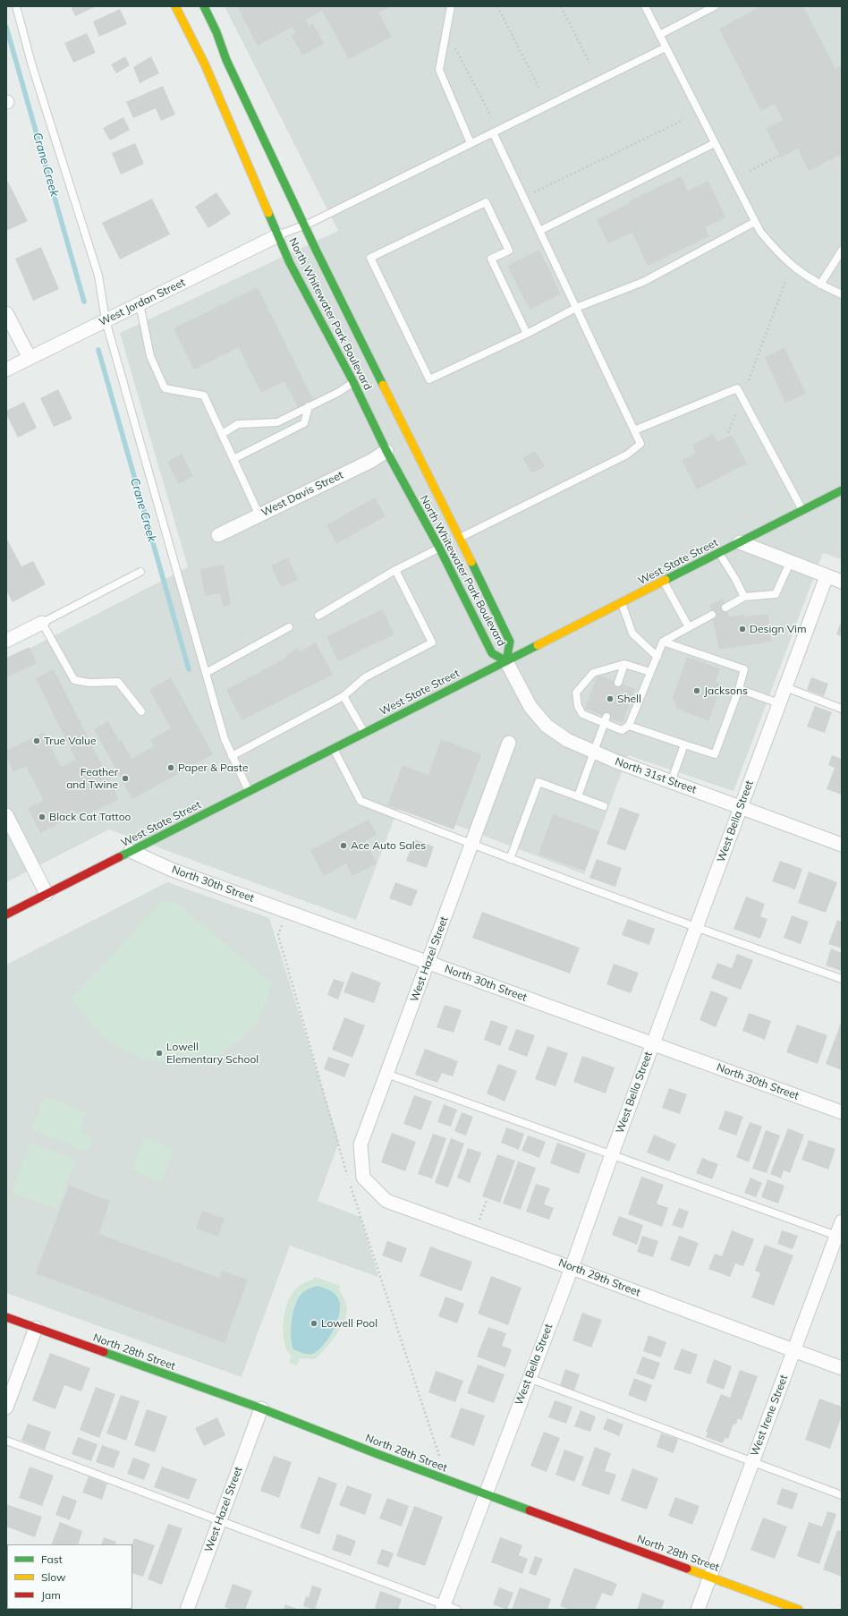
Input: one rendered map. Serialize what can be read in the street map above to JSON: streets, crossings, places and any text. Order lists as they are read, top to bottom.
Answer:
{
  "streets": {
    "street": [
      "West Jordan Street",
      "North Whitewater Park Boulevard",
      "West Davis Street",
      "West State Street",
      "North 31st Street",
      "West Bella Street",
      "North 30th Street",
      "West Hazel Street",
      "North 29th Street",
      "North 28th Street",
      "West Irene Street"
    ]
  },
  "crossings": [
    ["West Jordan Street", "North Whitewater Park Boulevard"],
    ["North Whitewater Park Boulevard", "West Davis Street"],
    ["North Whitewater Park Boulevard", "West State Street"],
    ["North Whitewater Park Boulevard", "North 31st Street"],
    ["West State Street", "North 31st Street"],
    ["West State Street", "North 30th Street"],
    ["North 31st Street", "West Bella Street"],
    ["West Bella Street", "North 30th Street"],
    ["West Bella Street", "North 29th Street"],
    ["West Bella Street", "North 28th Street"],
    ["North 30th Street", "West Hazel Street"],
    ["West Hazel Street", "North 29th Street"],
    ["West Hazel Street", "North 28th Street"],
    ["North 29th Street", "West Irene Street"],
    ["North 28th Street", "West Irene Street"]
  ],
  "water": ["Crane Creek"],
  "places": [
    "Design Vim",
    "Jacksons",
    "Shell",
    "True Value",
    "Paper & Paste",
    "Feather and Twine",
    "Black Cat Tattoo",
    "Ace Auto Sales",
    "Lowell Elementary School",
    "Lowell Pool"
  ],
  "legend": ["Fast", "Slow", "Jam"]
}
